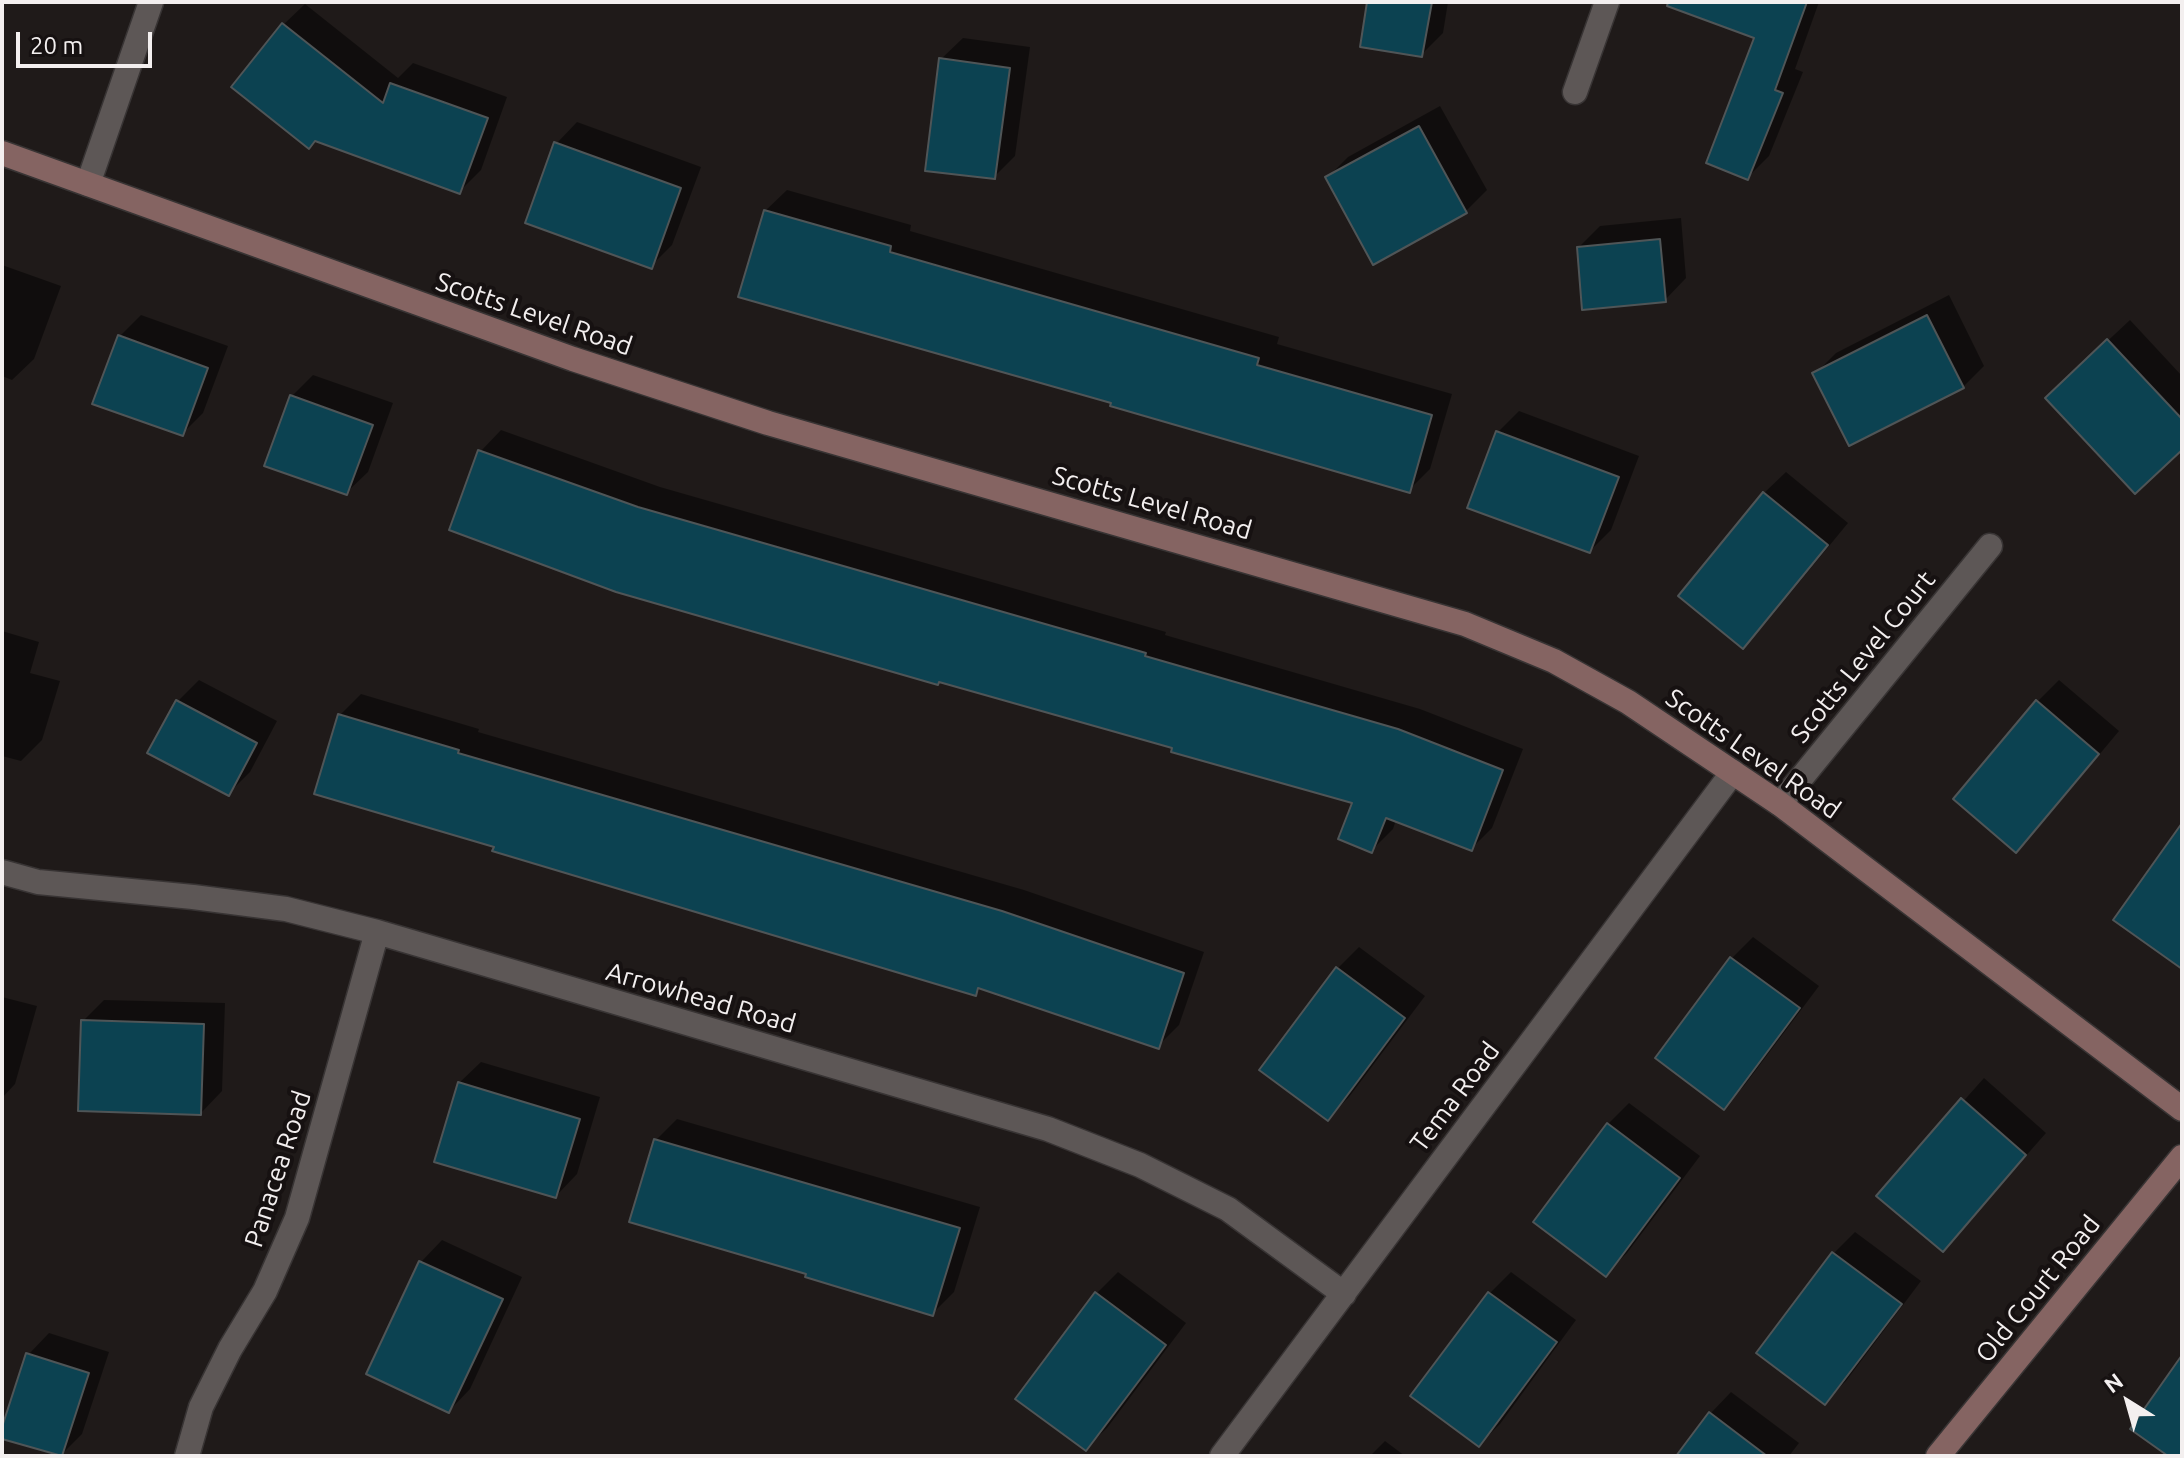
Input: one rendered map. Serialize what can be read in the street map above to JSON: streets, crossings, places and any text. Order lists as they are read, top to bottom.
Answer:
{
  "streets": {
    "street": [
      "Scotts Level Road",
      "Scotts Level Court",
      "Arrowhead Road",
      "Tema Road",
      "Panacea Road",
      "Old Court Road"
    ]
  },
  "crossings": [
    ["Scotts Level Road", "Scotts Level Court"],
    ["Scotts Level Road", "Tema Road"],
    ["Arrowhead Road", "Tema Road"],
    ["Arrowhead Road", "Panacea Road"]
  ],
  "scale_bar": "20 m",
  "north": "top left"
}
